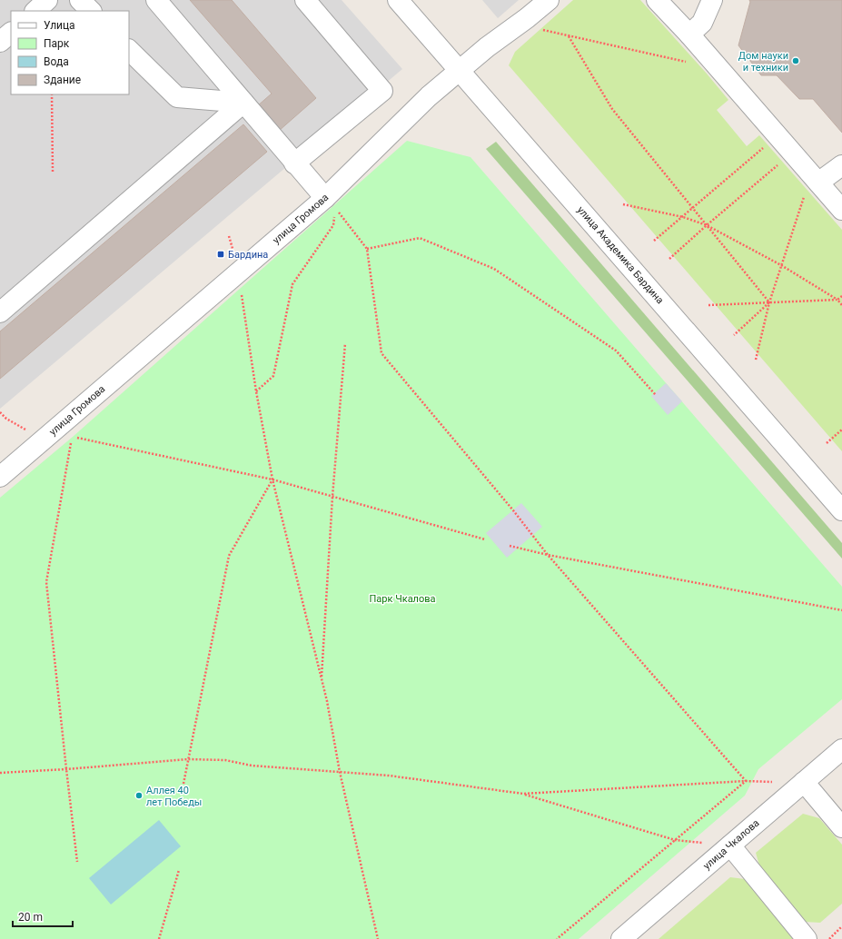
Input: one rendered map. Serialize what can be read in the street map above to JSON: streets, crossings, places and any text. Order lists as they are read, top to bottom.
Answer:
{
  "streets": {
    "street": ["улица Громова", "улица Академика Бардина", "улица Чкалова"]
  },
  "crossings": [
    ["улица Громова", "улица Академика Бардина"]
  ],
  "parks": ["Парк Чкалова"],
  "places": {
    "other": ["Дом науки и техники", "Аллея 40 лет Победы"],
    "transit": ["Бардина"]
  },
  "legend": [
    "Улица",
    "Парк",
    "Вода",
    "Здание"
  ],
  "scale_bar": "20 m"
}
